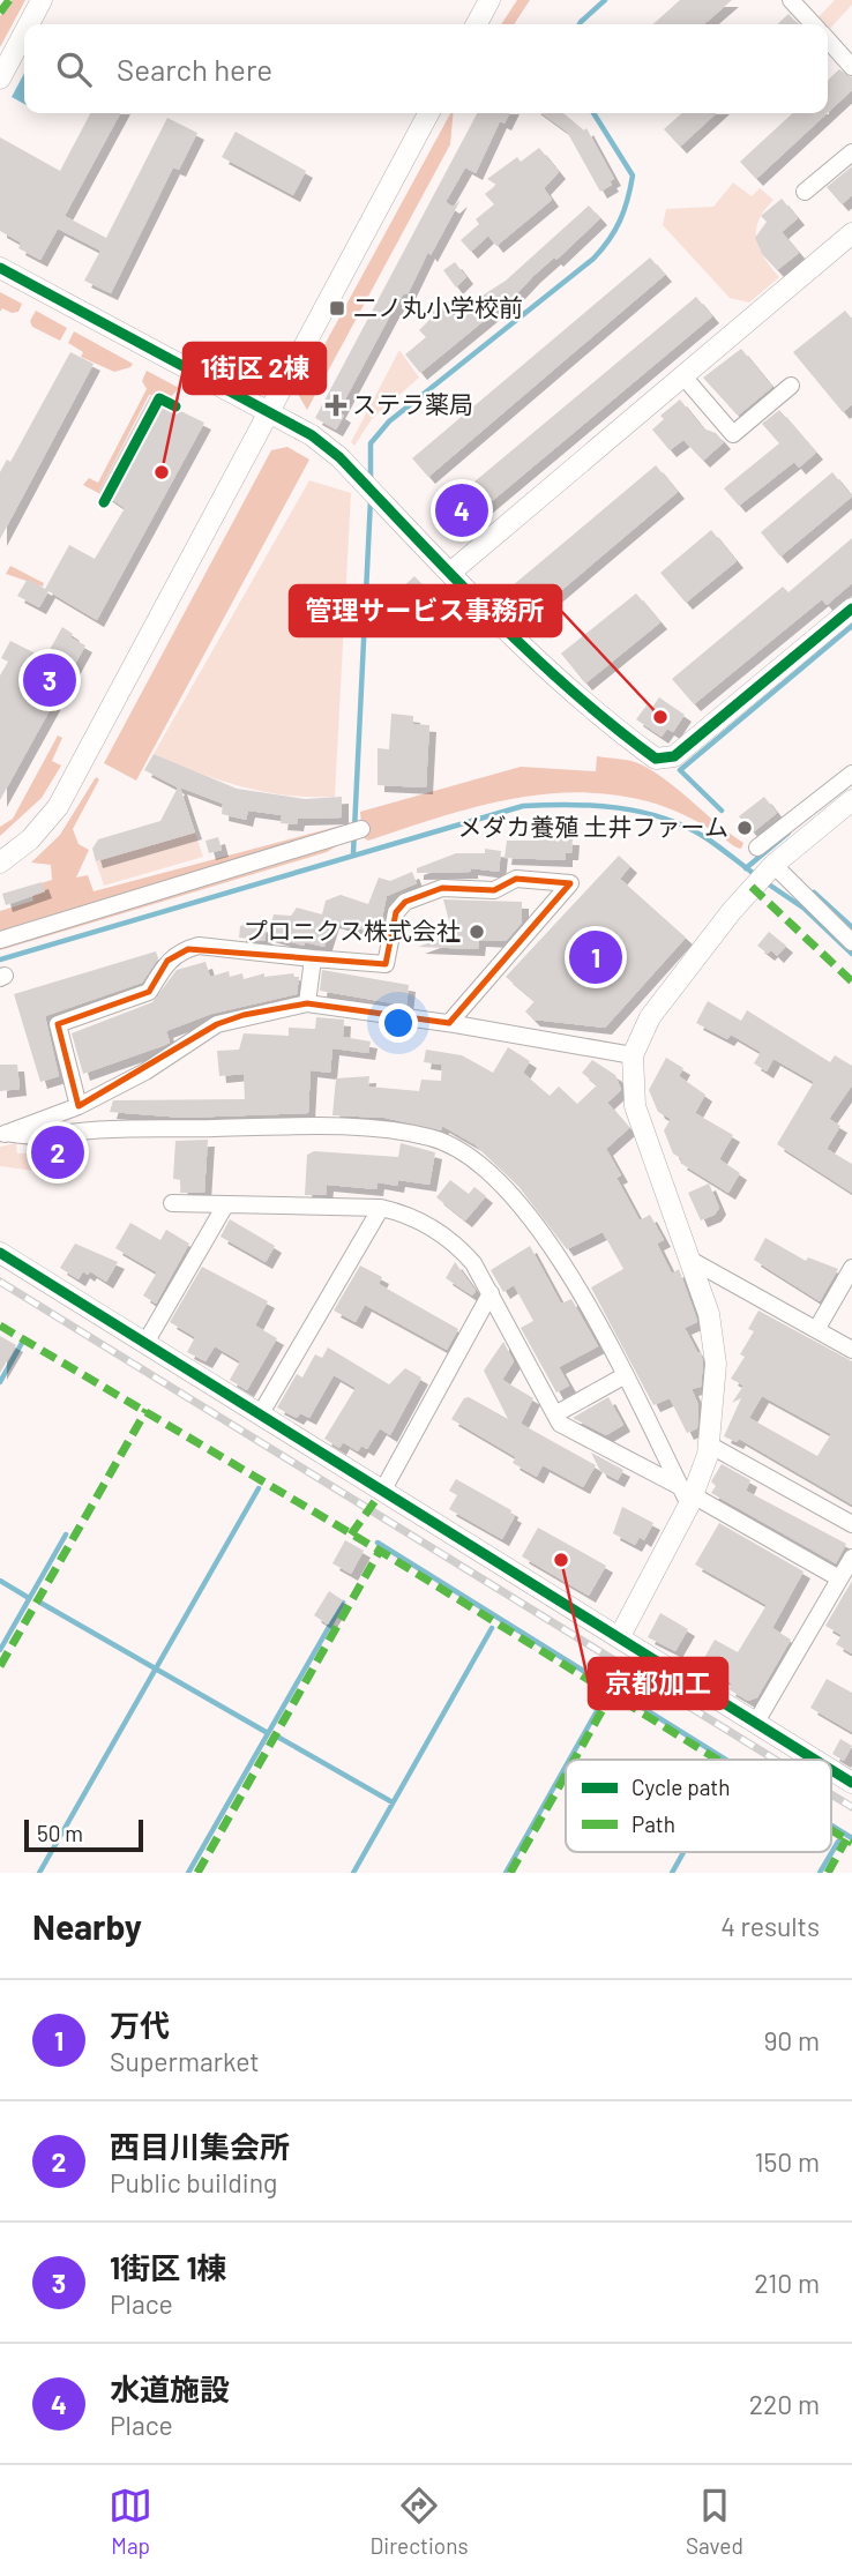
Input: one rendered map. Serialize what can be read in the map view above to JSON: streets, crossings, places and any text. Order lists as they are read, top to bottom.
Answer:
{
  "places": {
    "transit": ["二ノ丸小学校前"],
    "health": ["ステラ薬局"],
    "other": [
      "1街区 2棟",
      "管理サービス事務所",
      "メダカ養殖 土井ファーム",
      "プロニクス株式会社",
      "京都加工"
    ]
  },
  "legend": ["Cycle path", "Path"],
  "scale_bar": "50 m",
  "page": {
    "search": "Search here",
    "pins": [
      "4",
      "3",
      "1",
      "2"
    ],
    "scale": "50 m",
    "heading": ["Nearby", "4 results"],
    "list": [
      {
        "mark": "1",
        "name": "万代",
        "note": "Supermarket",
        "value": "90 m"
      },
      {
        "mark": "2",
        "name": "西目川集会所",
        "note": "Public building",
        "value": "150 m"
      },
      {
        "mark": "3",
        "name": "1街区 1棟",
        "note": "Place",
        "value": "210 m"
      },
      {
        "mark": "4",
        "name": "水道施設",
        "note": "Place",
        "value": "220 m"
      }
    ],
    "nav": ["Map", "Directions", "Saved"]
  }
}
